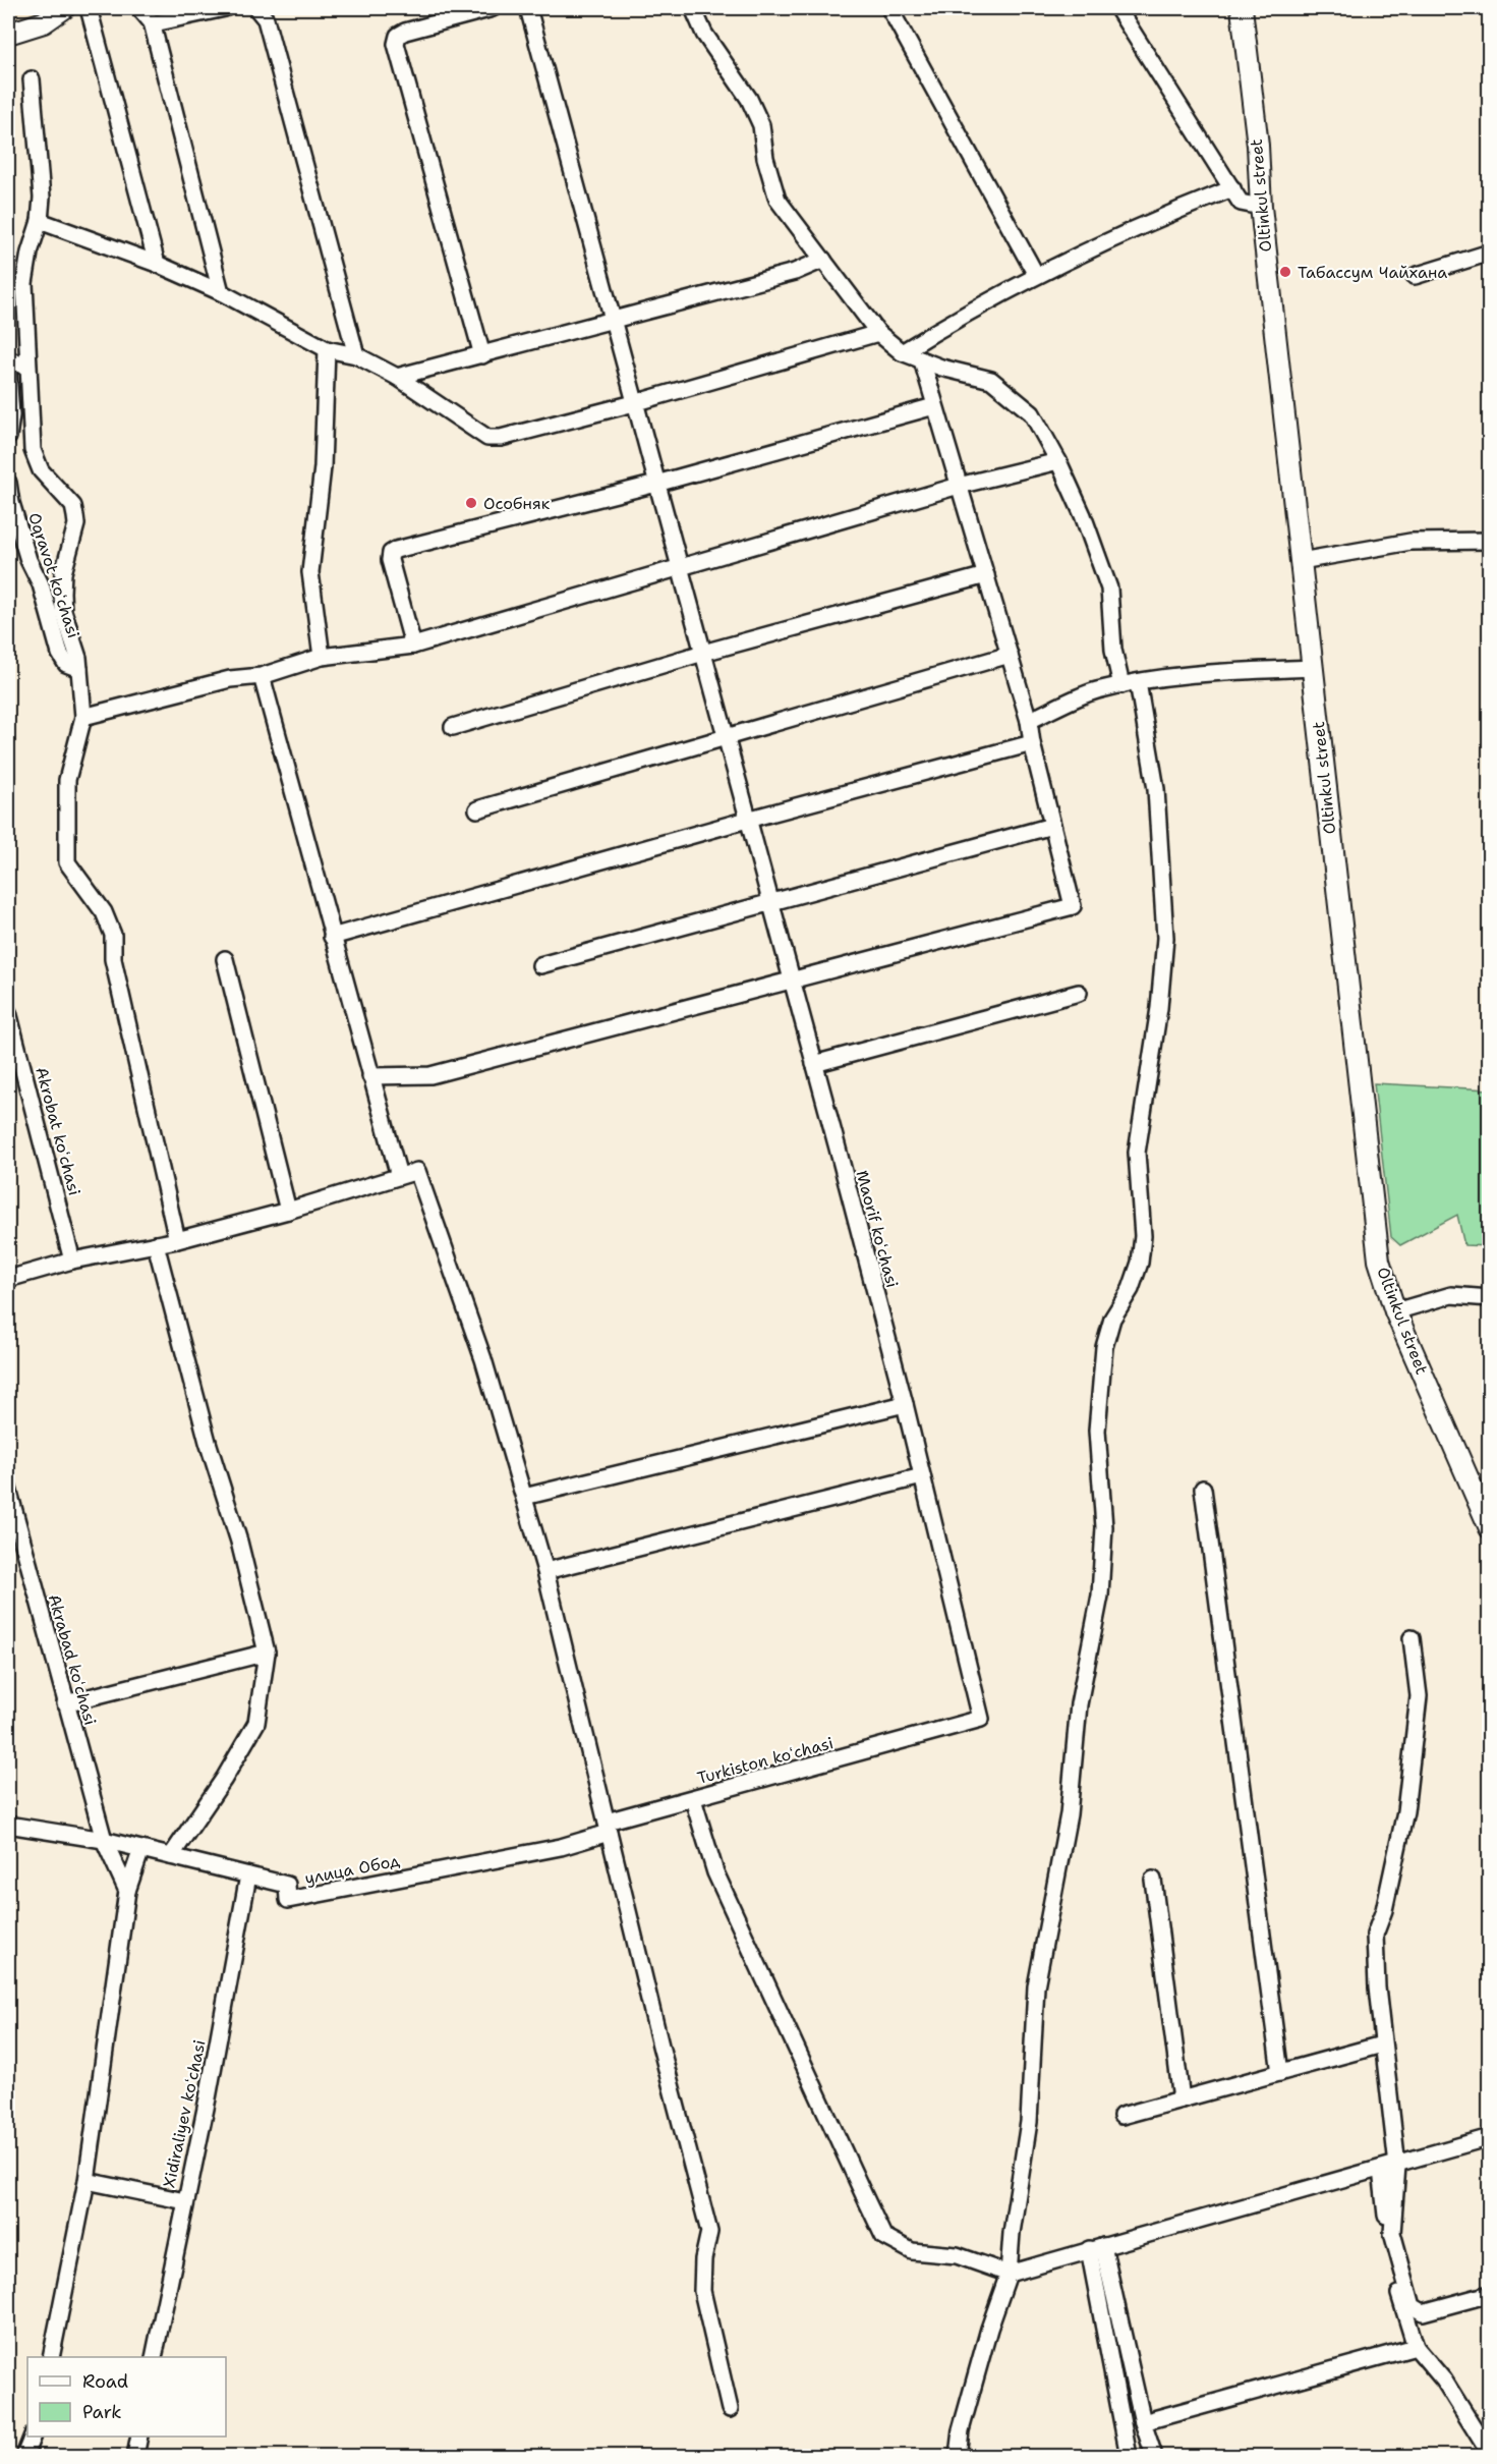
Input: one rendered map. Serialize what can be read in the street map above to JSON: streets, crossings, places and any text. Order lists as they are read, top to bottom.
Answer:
{
  "streets": {
    "main road": ["Oltinkul street"],
    "street": [
      "Oqravot koʻchasi",
      "Akrobat koʻchasi",
      "Maorif koʻchasi",
      "Akrabad koʻchasi",
      "Turkiston koʻchasi",
      "улица Обод",
      "Xidiraliyev koʻchasi"
    ]
  },
  "crossings": [
    ["Maorif koʻchasi", "Turkiston koʻchasi"],
    ["Akrabad koʻchasi", "улица Обод"],
    ["улица Обод", "Xidiraliyev koʻchasi"]
  ],
  "places": ["Табассум Чайхана", "Особняк"],
  "legend": ["Road", "Park"]
}
